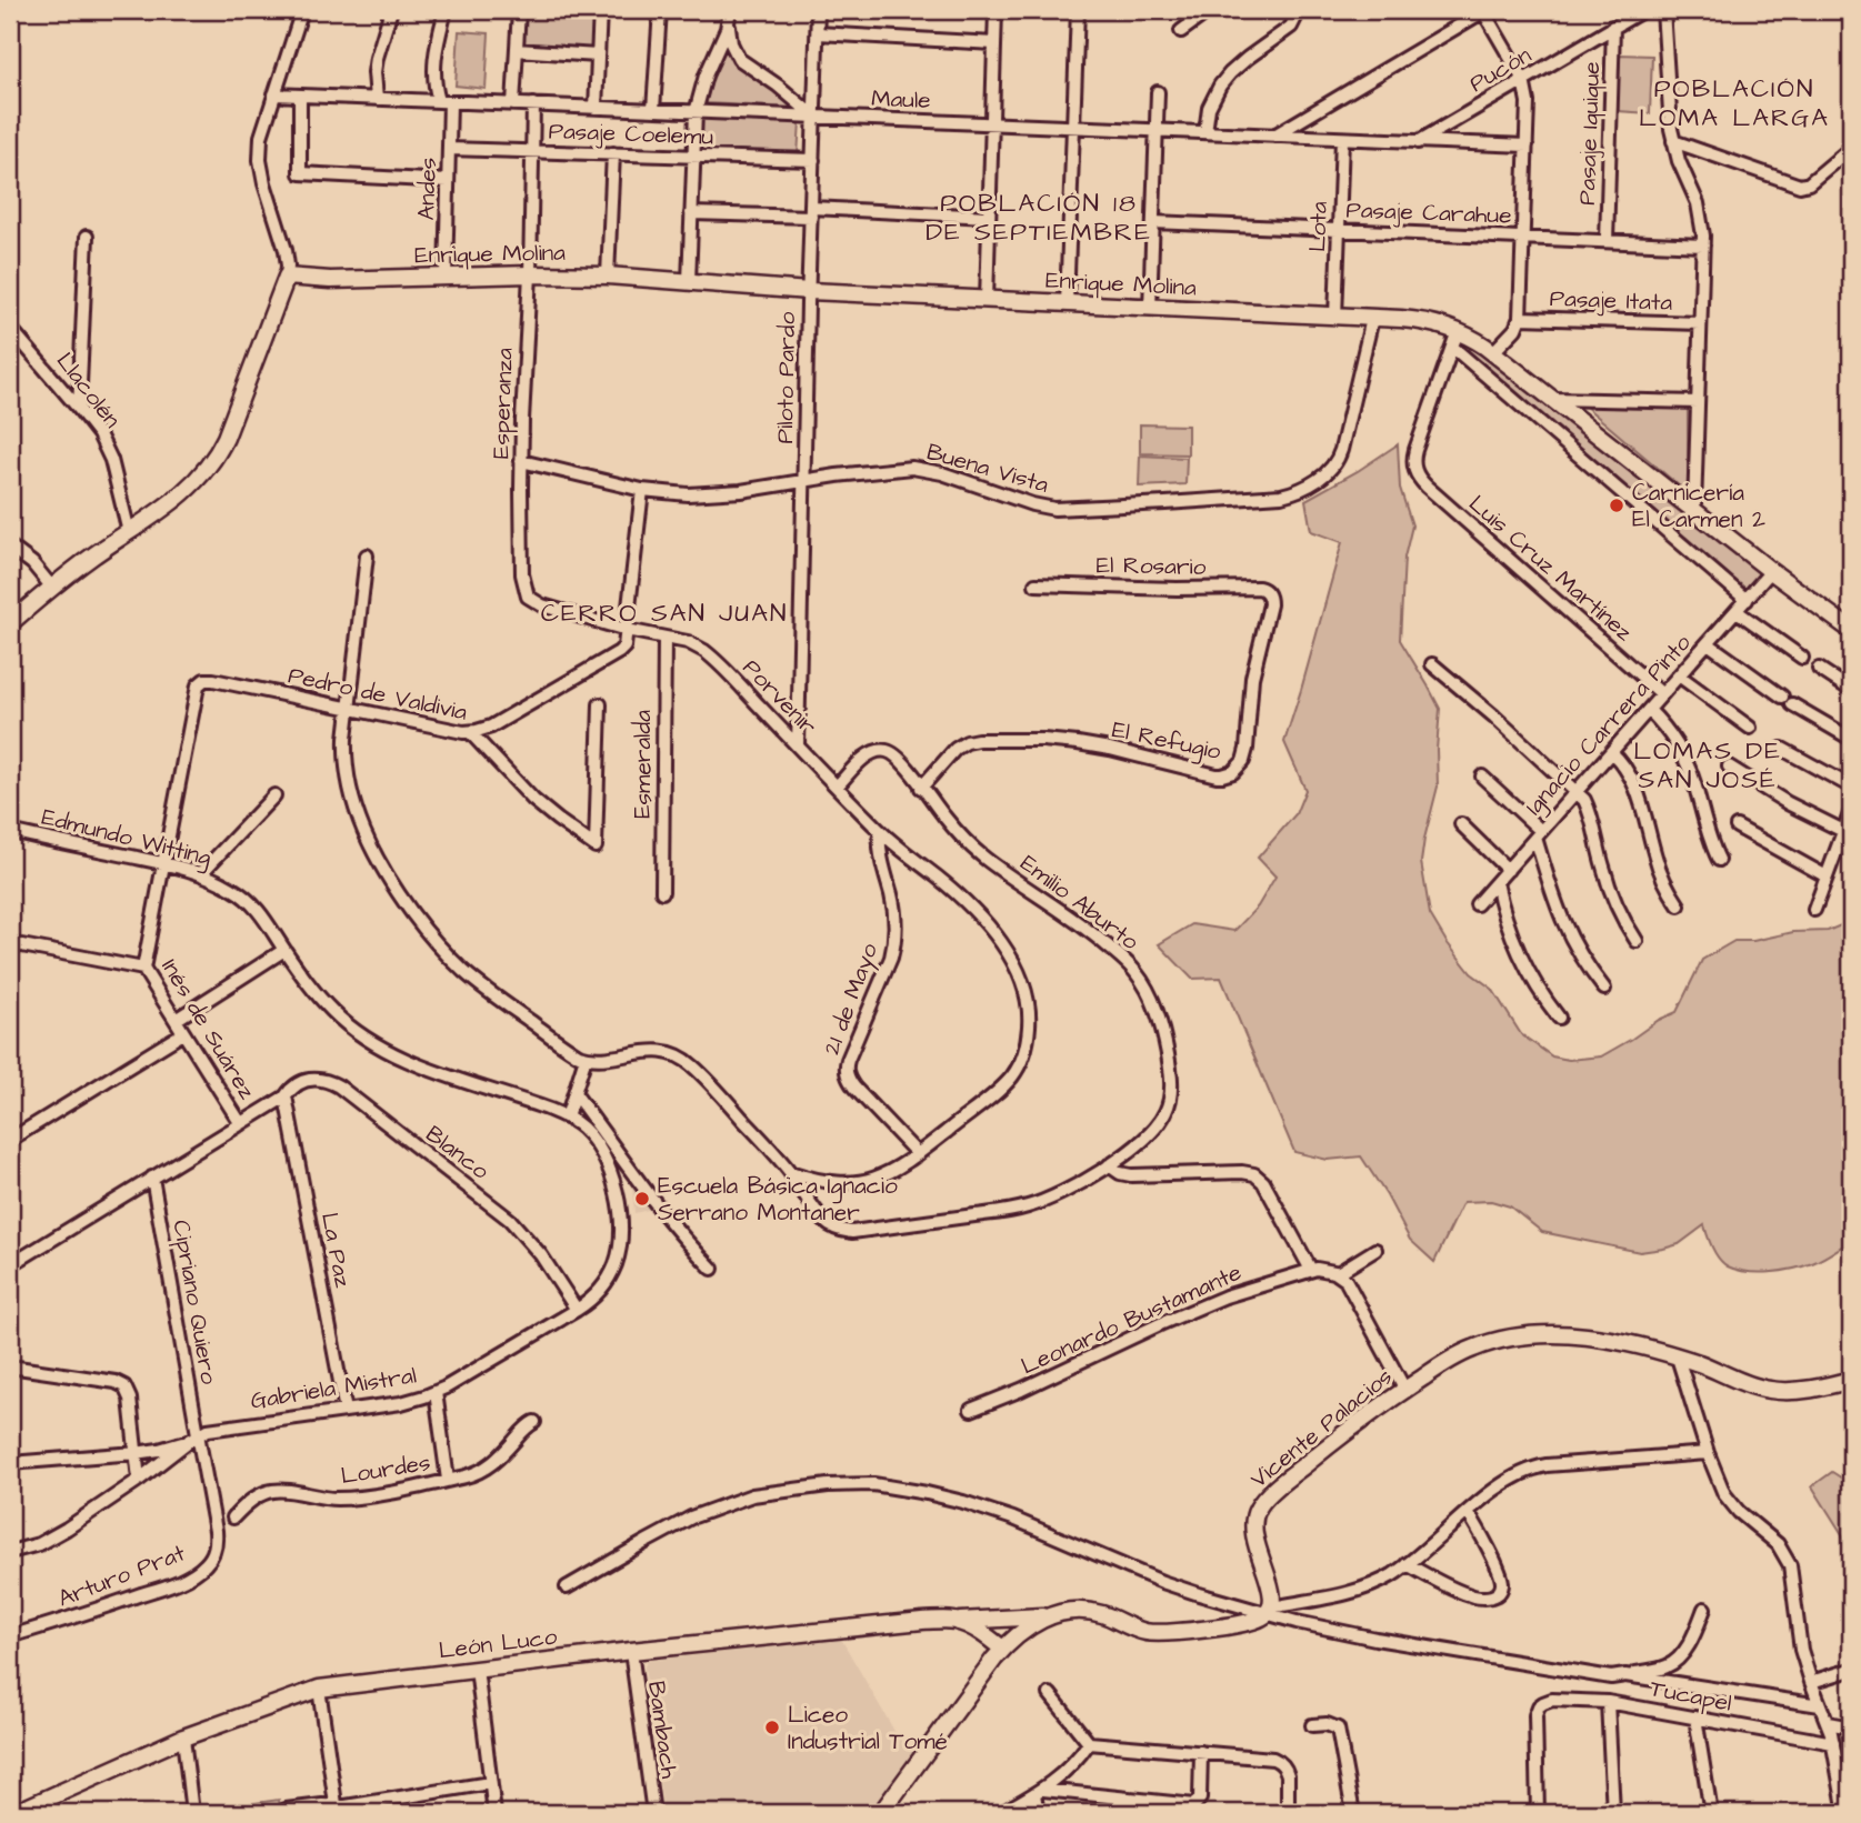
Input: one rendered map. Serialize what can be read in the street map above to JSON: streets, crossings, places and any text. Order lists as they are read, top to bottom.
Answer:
{
  "streets": {
    "main road": ["Enrique Molina", "Vicente Palacios", "León Luco"],
    "street": [
      "Pucón",
      "Maule",
      "Pasaje Coelemu",
      "Pasaje Iquique",
      "Andes",
      "Pasaje Carahue",
      "Lota",
      "Pasaje Itata",
      "Piloto Pardo",
      "Llacolén",
      "Esperanza",
      "Buena Vista",
      "El Rosario",
      "Luis Cruz Martínez",
      "Pedro de Valdivia",
      "Porvenir",
      "Ignacio Carrera Pinto",
      "El Refugio",
      "Esmeralda",
      "Edmundo Witting",
      "Emilio Aburto",
      "21 de Mayo",
      "Inés de Suárez",
      "Blanco",
      "La Paz",
      "Cipriano Quiero",
      "Leonardo Bustamante",
      "Gabriela Mistral",
      "Lourdes",
      "Arturo Prat",
      "Tucapel",
      "Bambach"
    ]
  },
  "crossings": [
    ["Pucón", "Maule"],
    ["Pucón", "Pasaje Iquique"],
    ["Maule", "Andes"],
    ["Maule", "Lota"],
    ["Maule", "Piloto Pardo"],
    ["Maule", "Esperanza"],
    ["Pasaje Coelemu", "Andes"],
    ["Pasaje Coelemu", "Piloto Pardo"],
    ["Pasaje Coelemu", "Esperanza"],
    ["Pasaje Iquique", "Pasaje Carahue"],
    ["Andes", "Enrique Molina"],
    ["Pasaje Carahue", "Lota"],
    ["Lota", "Enrique Molina"],
    ["Enrique Molina", "Piloto Pardo"],
    ["Enrique Molina", "Esperanza"],
    ["Enrique Molina", "Buena Vista"],
    ["Enrique Molina", "Luis Cruz Martínez"],
    ["Enrique Molina", "Ignacio Carrera Pinto"],
    ["Piloto Pardo", "Buena Vista"],
    ["Piloto Pardo", "Porvenir"],
    ["Esperanza", "Buena Vista"],
    ["Esperanza", "Porvenir"],
    ["El Rosario", "El Refugio"],
    ["Luis Cruz Martínez", "Ignacio Carrera Pinto"],
    ["Pedro de Valdivia", "Inés de Suárez"],
    ["Porvenir", "Esmeralda"],
    ["Porvenir", "Emilio Aburto"],
    ["Porvenir", "21 de Mayo"],
    ["El Refugio", "Emilio Aburto"],
    ["Edmundo Witting", "Inés de Suárez"],
    ["Edmundo Witting", "Gabriela Mistral"],
    ["Blanco", "La Paz"],
    ["Blanco", "Gabriela Mistral"],
    ["La Paz", "Gabriela Mistral"],
    ["Cipriano Quiero", "Gabriela Mistral"],
    ["Cipriano Quiero", "Arturo Prat"],
    ["Gabriela Mistral", "Arturo Prat"],
    ["Vicente Palacios", "Tucapel"],
    ["León Luco", "Bambach"]
  ],
  "districts": [
    "POBLACIÓN LOMA LARGA",
    "POBLACIÓN 18 DE SEPTIEMBRE",
    "CERRO SAN JUAN",
    "LOMAS DE SAN JOSÉ"
  ],
  "places": ["Carnicería El Carmen 2", "Escuela Básica Ignacio Serrano Montaner", "Liceo Industrial Tomé"]
}
